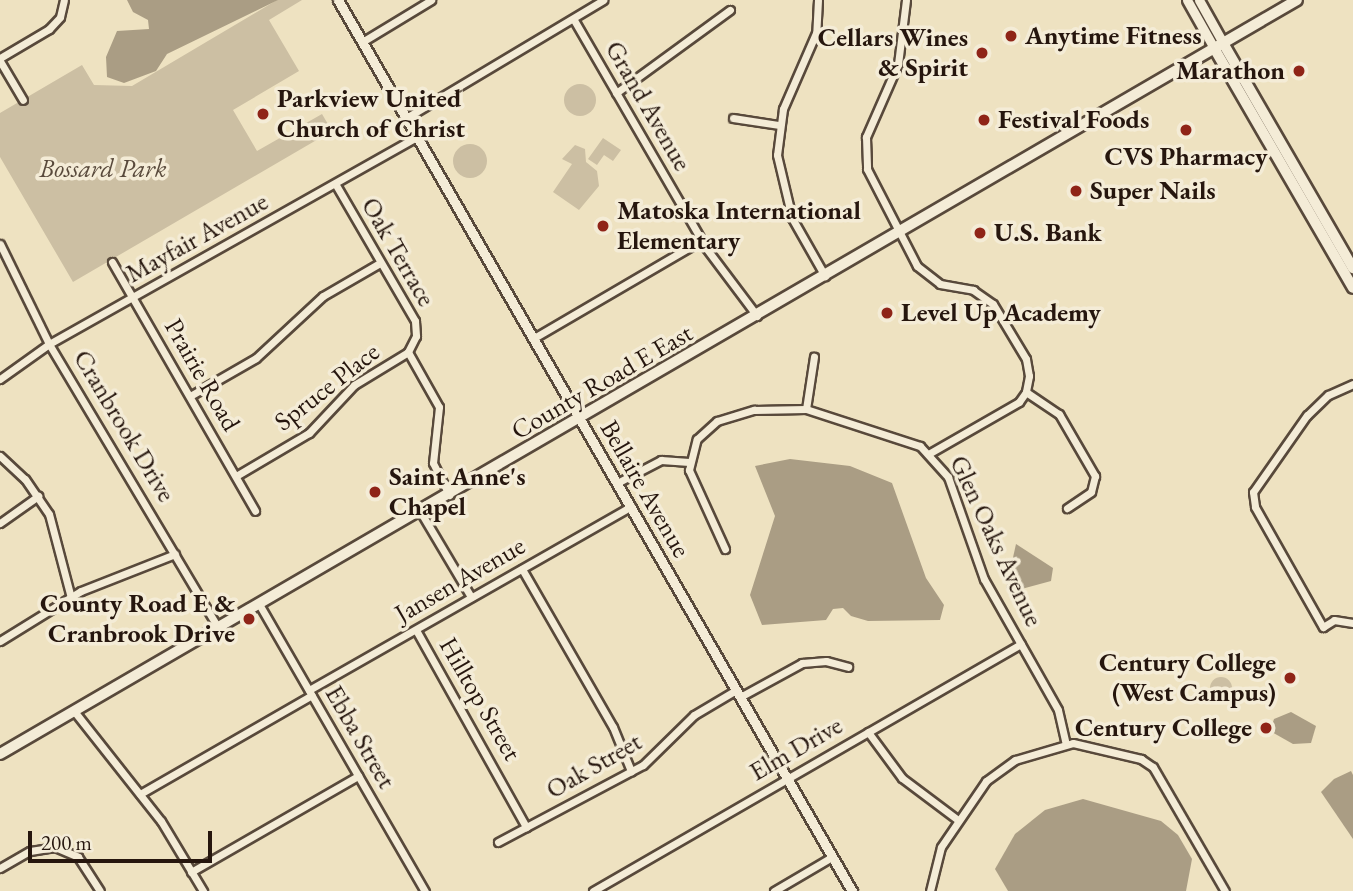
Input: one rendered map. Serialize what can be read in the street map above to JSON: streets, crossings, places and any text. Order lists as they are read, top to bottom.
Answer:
{
  "streets": {
    "main road": ["County Road E East"],
    "street": [
      "Grand Avenue",
      "Mayfair Avenue",
      "Oak Terrace",
      "Prairie Road",
      "Spruce Place",
      "Cranbrook Drive",
      "Bellaire Avenue",
      "Glen Oaks Avenue",
      "Jansen Avenue",
      "Hilltop Street",
      "Ebba Street",
      "Elm Drive",
      "Oak Street"
    ]
  },
  "crossings": [
    ["Grand Avenue", "County Road E East"],
    ["Mayfair Avenue", "Oak Terrace"],
    ["Mayfair Avenue", "Prairie Road"],
    ["Mayfair Avenue", "Cranbrook Drive"],
    ["Mayfair Avenue", "Bellaire Avenue"],
    ["Oak Terrace", "Spruce Place"],
    ["Prairie Road", "Spruce Place"],
    ["County Road E East", "Cranbrook Drive"],
    ["County Road E East", "Bellaire Avenue"],
    ["County Road E East", "Ebba Street"],
    ["Bellaire Avenue", "Jansen Avenue"],
    ["Bellaire Avenue", "Elm Drive"],
    ["Bellaire Avenue", "Oak Street"],
    ["Glen Oaks Avenue", "Elm Drive"],
    ["Jansen Avenue", "Hilltop Street"],
    ["Jansen Avenue", "Ebba Street"],
    ["Hilltop Street", "Oak Street"]
  ],
  "parks": ["Bossard Park"],
  "places": [
    "Anytime Fitness",
    "Cellars Wines & Spirit",
    "Marathon",
    "Parkview United Church of Christ",
    "Festival Foods",
    "CVS Pharmacy",
    "Super Nails",
    "Matoska International Elementary",
    "U.S. Bank",
    "Level Up Academy",
    "Saint Anne's Chapel",
    "County Road E & Cranbrook Drive",
    "Century College (West Campus)",
    "Century College"
  ],
  "scale_bar": "200 m"
}
